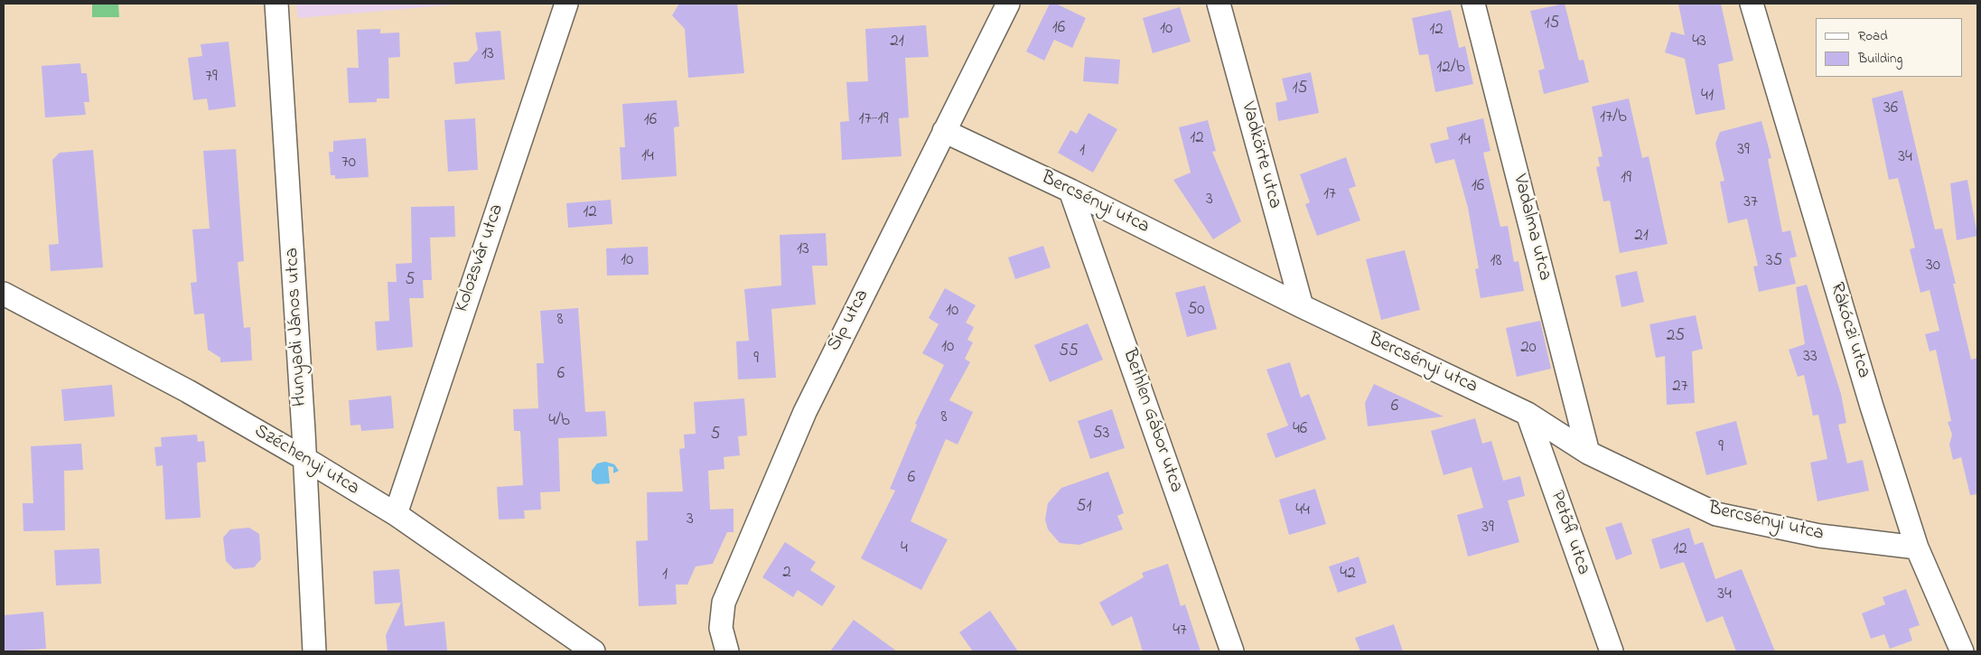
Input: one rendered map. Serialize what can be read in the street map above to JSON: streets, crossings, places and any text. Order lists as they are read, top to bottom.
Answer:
{
  "streets": {
    "street": [
      "Vadkörte utca",
      "Bercsényi utca",
      "Vadalma utca",
      "Kolozsvár utca",
      "Síp utca",
      "Hunyadi János utca",
      "Rákóczi utca",
      "Bethlen Gábor utca",
      "Széchenyi utca",
      "Petőfi utca"
    ]
  },
  "crossings": [
    ["Vadkörte utca", "Bercsényi utca"],
    ["Bercsényi utca", "Vadalma utca"],
    ["Bercsényi utca", "Síp utca"],
    ["Bercsényi utca", "Rákóczi utca"],
    ["Bercsényi utca", "Bethlen Gábor utca"],
    ["Bercsényi utca", "Petőfi utca"],
    ["Kolozsvár utca", "Széchenyi utca"],
    ["Hunyadi János utca", "Széchenyi utca"]
  ],
  "house_numbers": [
    "15",
    "16",
    "10",
    "12",
    "21",
    "43",
    "13",
    "12/b",
    "79",
    "15",
    "41",
    "36",
    "17/b",
    "17-19",
    "16",
    "12",
    "14",
    "39",
    "1",
    "14",
    "34",
    "70",
    "19",
    "16",
    "17",
    "3",
    "37",
    "12",
    "21",
    "13",
    "10",
    "18",
    "35",
    "30",
    "5",
    "50",
    "10",
    "8",
    "25",
    "10",
    "20",
    "55",
    "33",
    "9",
    "6",
    "27",
    "6",
    "8",
    "4/b",
    "46",
    "53",
    "5",
    "9",
    "6",
    "51",
    "44",
    "3",
    "39",
    "4",
    "12",
    "2",
    "42",
    "1",
    "34",
    "47"
  ],
  "legend": ["Road", "Building"]
}
